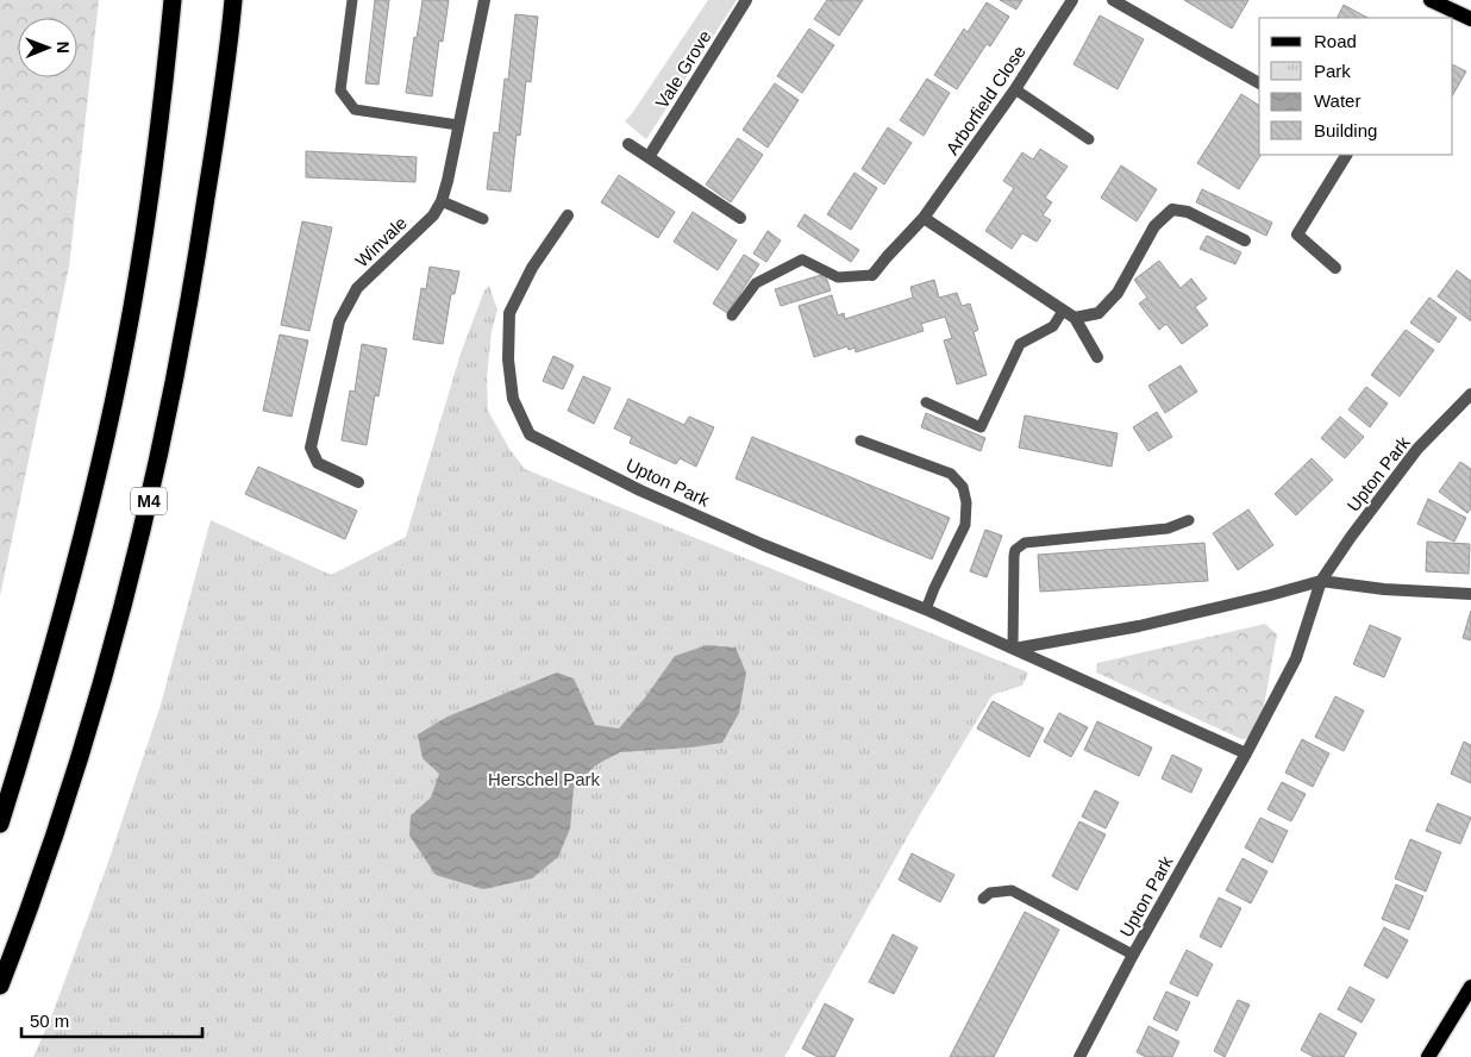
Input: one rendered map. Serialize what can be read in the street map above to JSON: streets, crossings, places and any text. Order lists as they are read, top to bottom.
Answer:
{
  "streets": {
    "highway": ["M4"],
    "street": [
      "Vale Grove",
      "Arborfield Close",
      "Winvale",
      "Upton Park"
    ]
  },
  "parks": ["Herschel Park"],
  "legend": [
    "Road",
    "Park",
    "Water",
    "Building"
  ],
  "scale_bar": "50 m",
  "north": "right"
}
